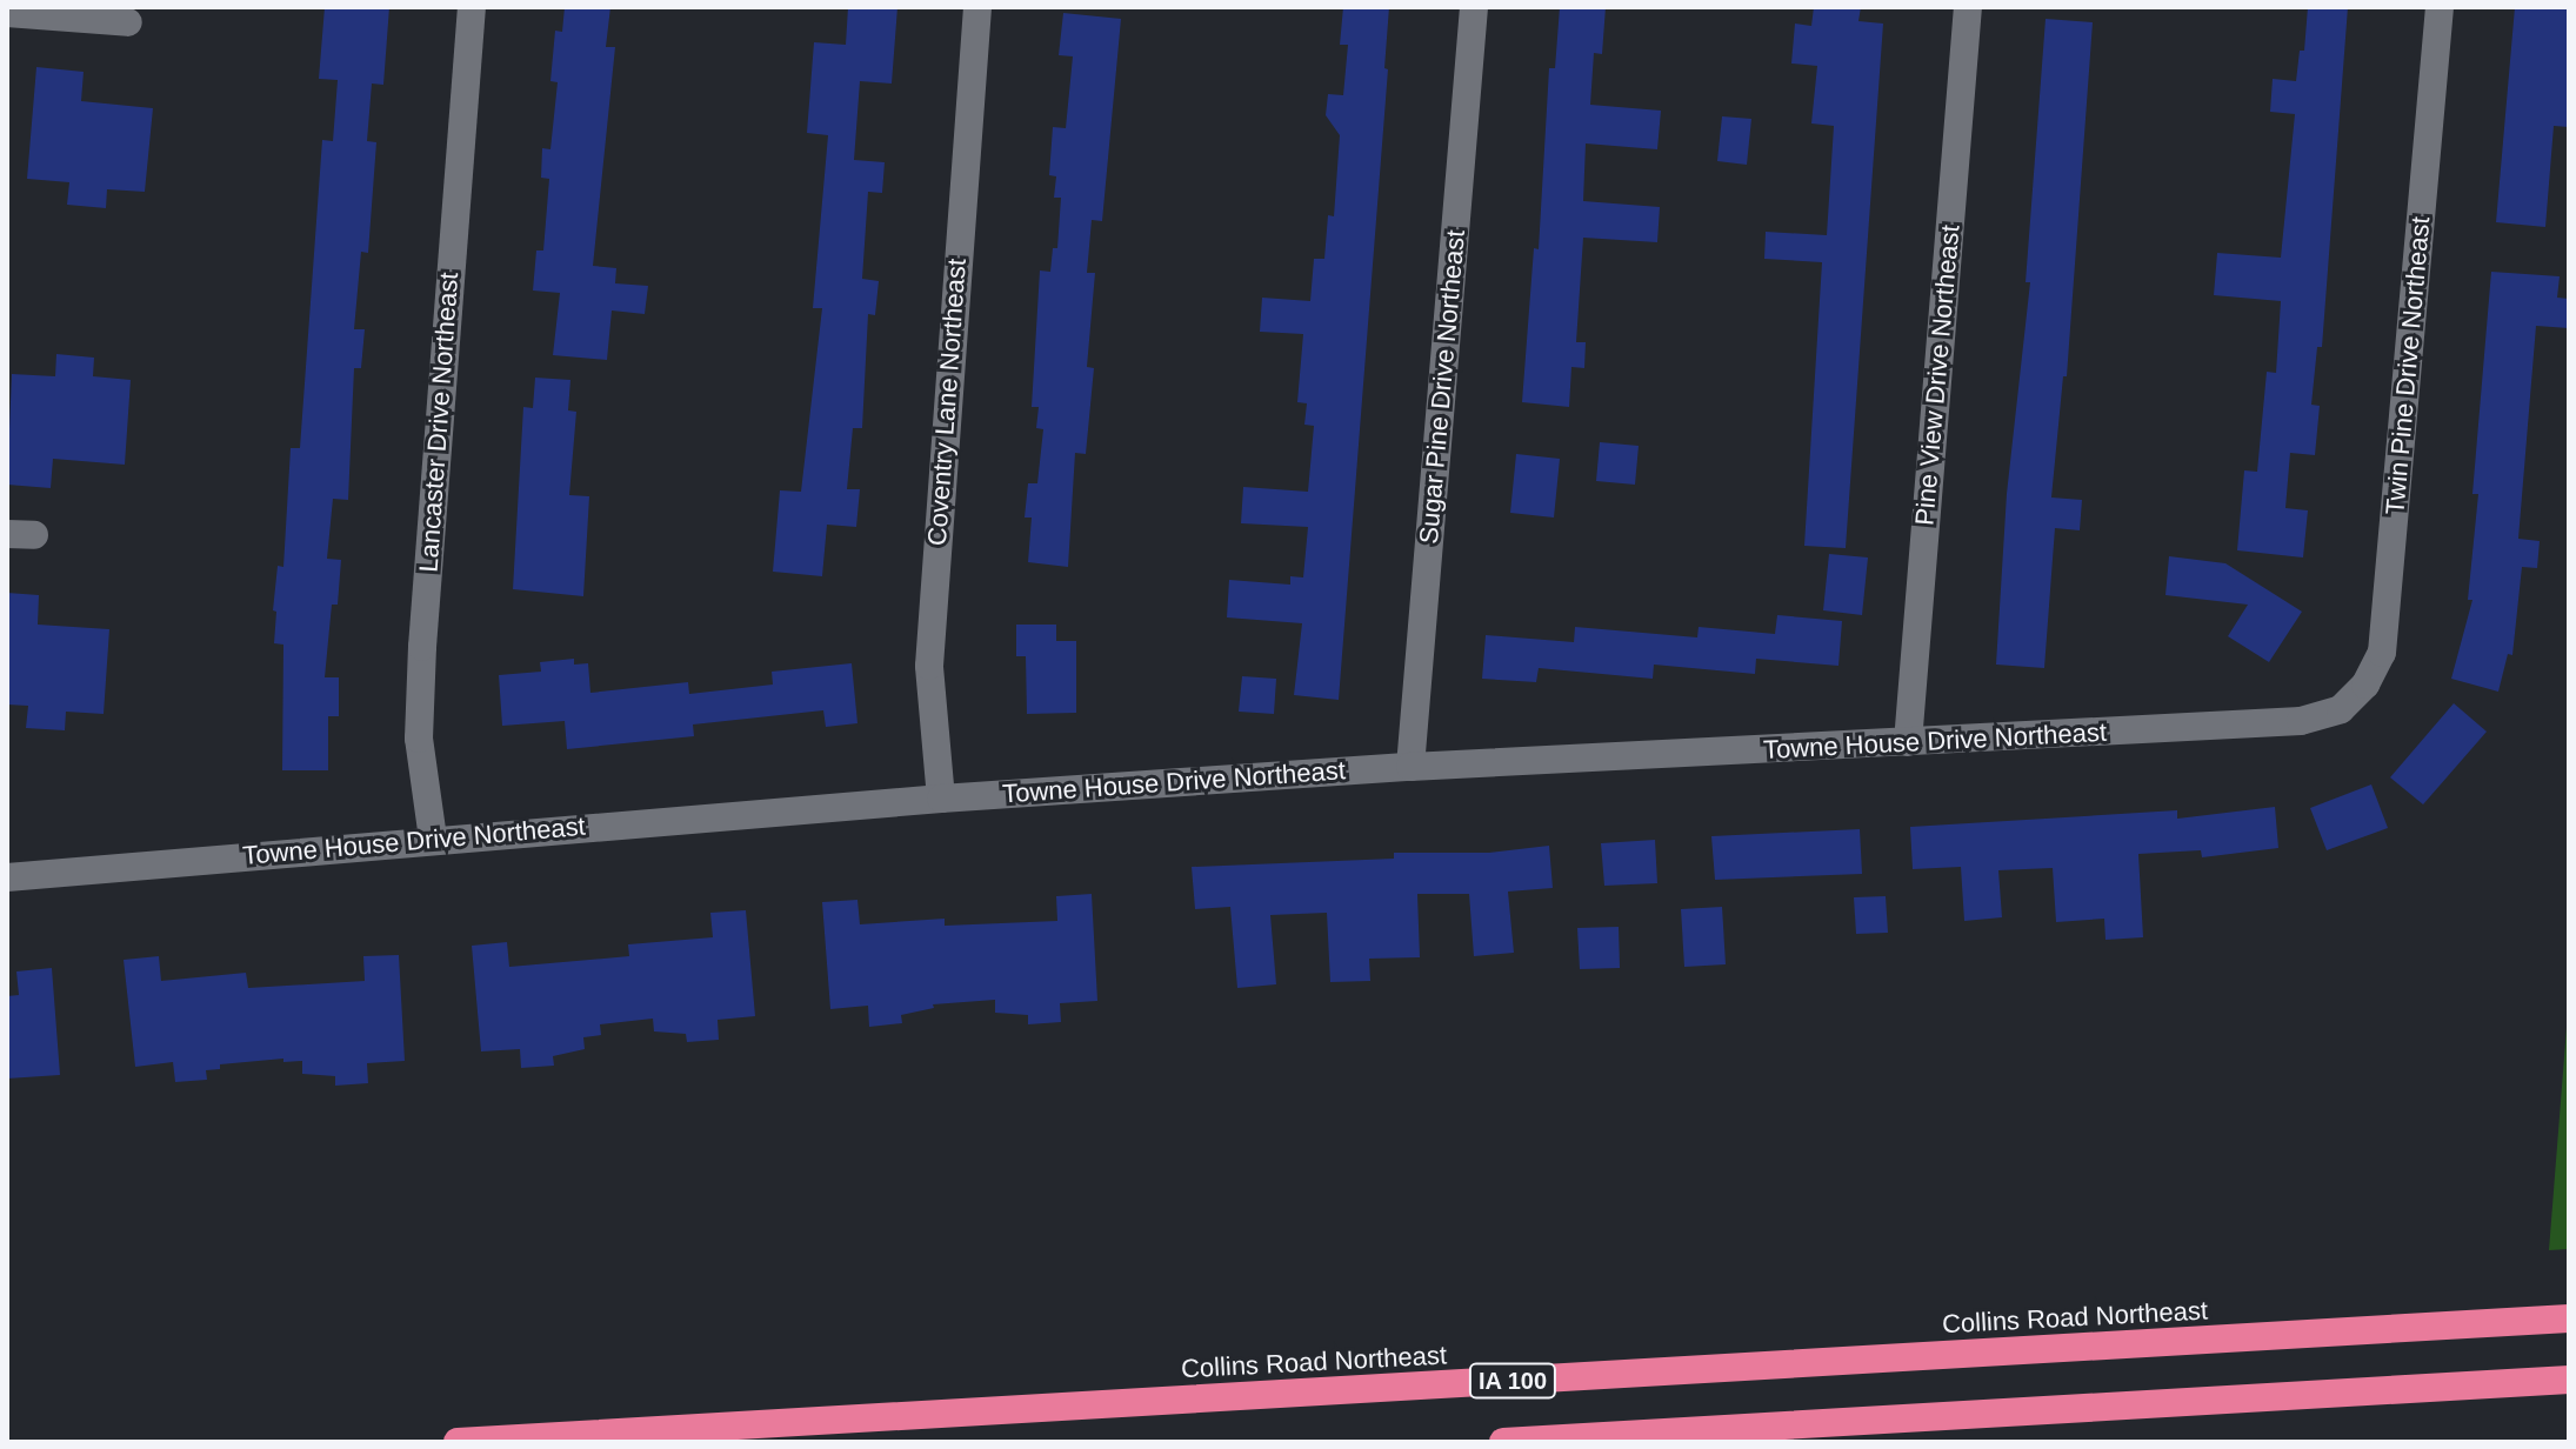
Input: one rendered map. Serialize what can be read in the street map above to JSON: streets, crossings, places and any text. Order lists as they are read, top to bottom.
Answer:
{
  "streets": {
    "highway": ["Collins Road Northeast", "IA 100"],
    "street": [
      "Twin Pine Drive Northeast",
      "Pine View Drive Northeast",
      "Sugar Pine Drive Northeast",
      "Coventry Lane Northeast",
      "Lancaster Drive Northeast",
      "Towne House Drive Northeast"
    ]
  },
  "crossings": [
    ["Twin Pine Drive Northeast", "Towne House Drive Northeast"],
    ["Pine View Drive Northeast", "Towne House Drive Northeast"],
    ["Sugar Pine Drive Northeast", "Towne House Drive Northeast"],
    ["Coventry Lane Northeast", "Towne House Drive Northeast"],
    ["Lancaster Drive Northeast", "Towne House Drive Northeast"]
  ]
}
